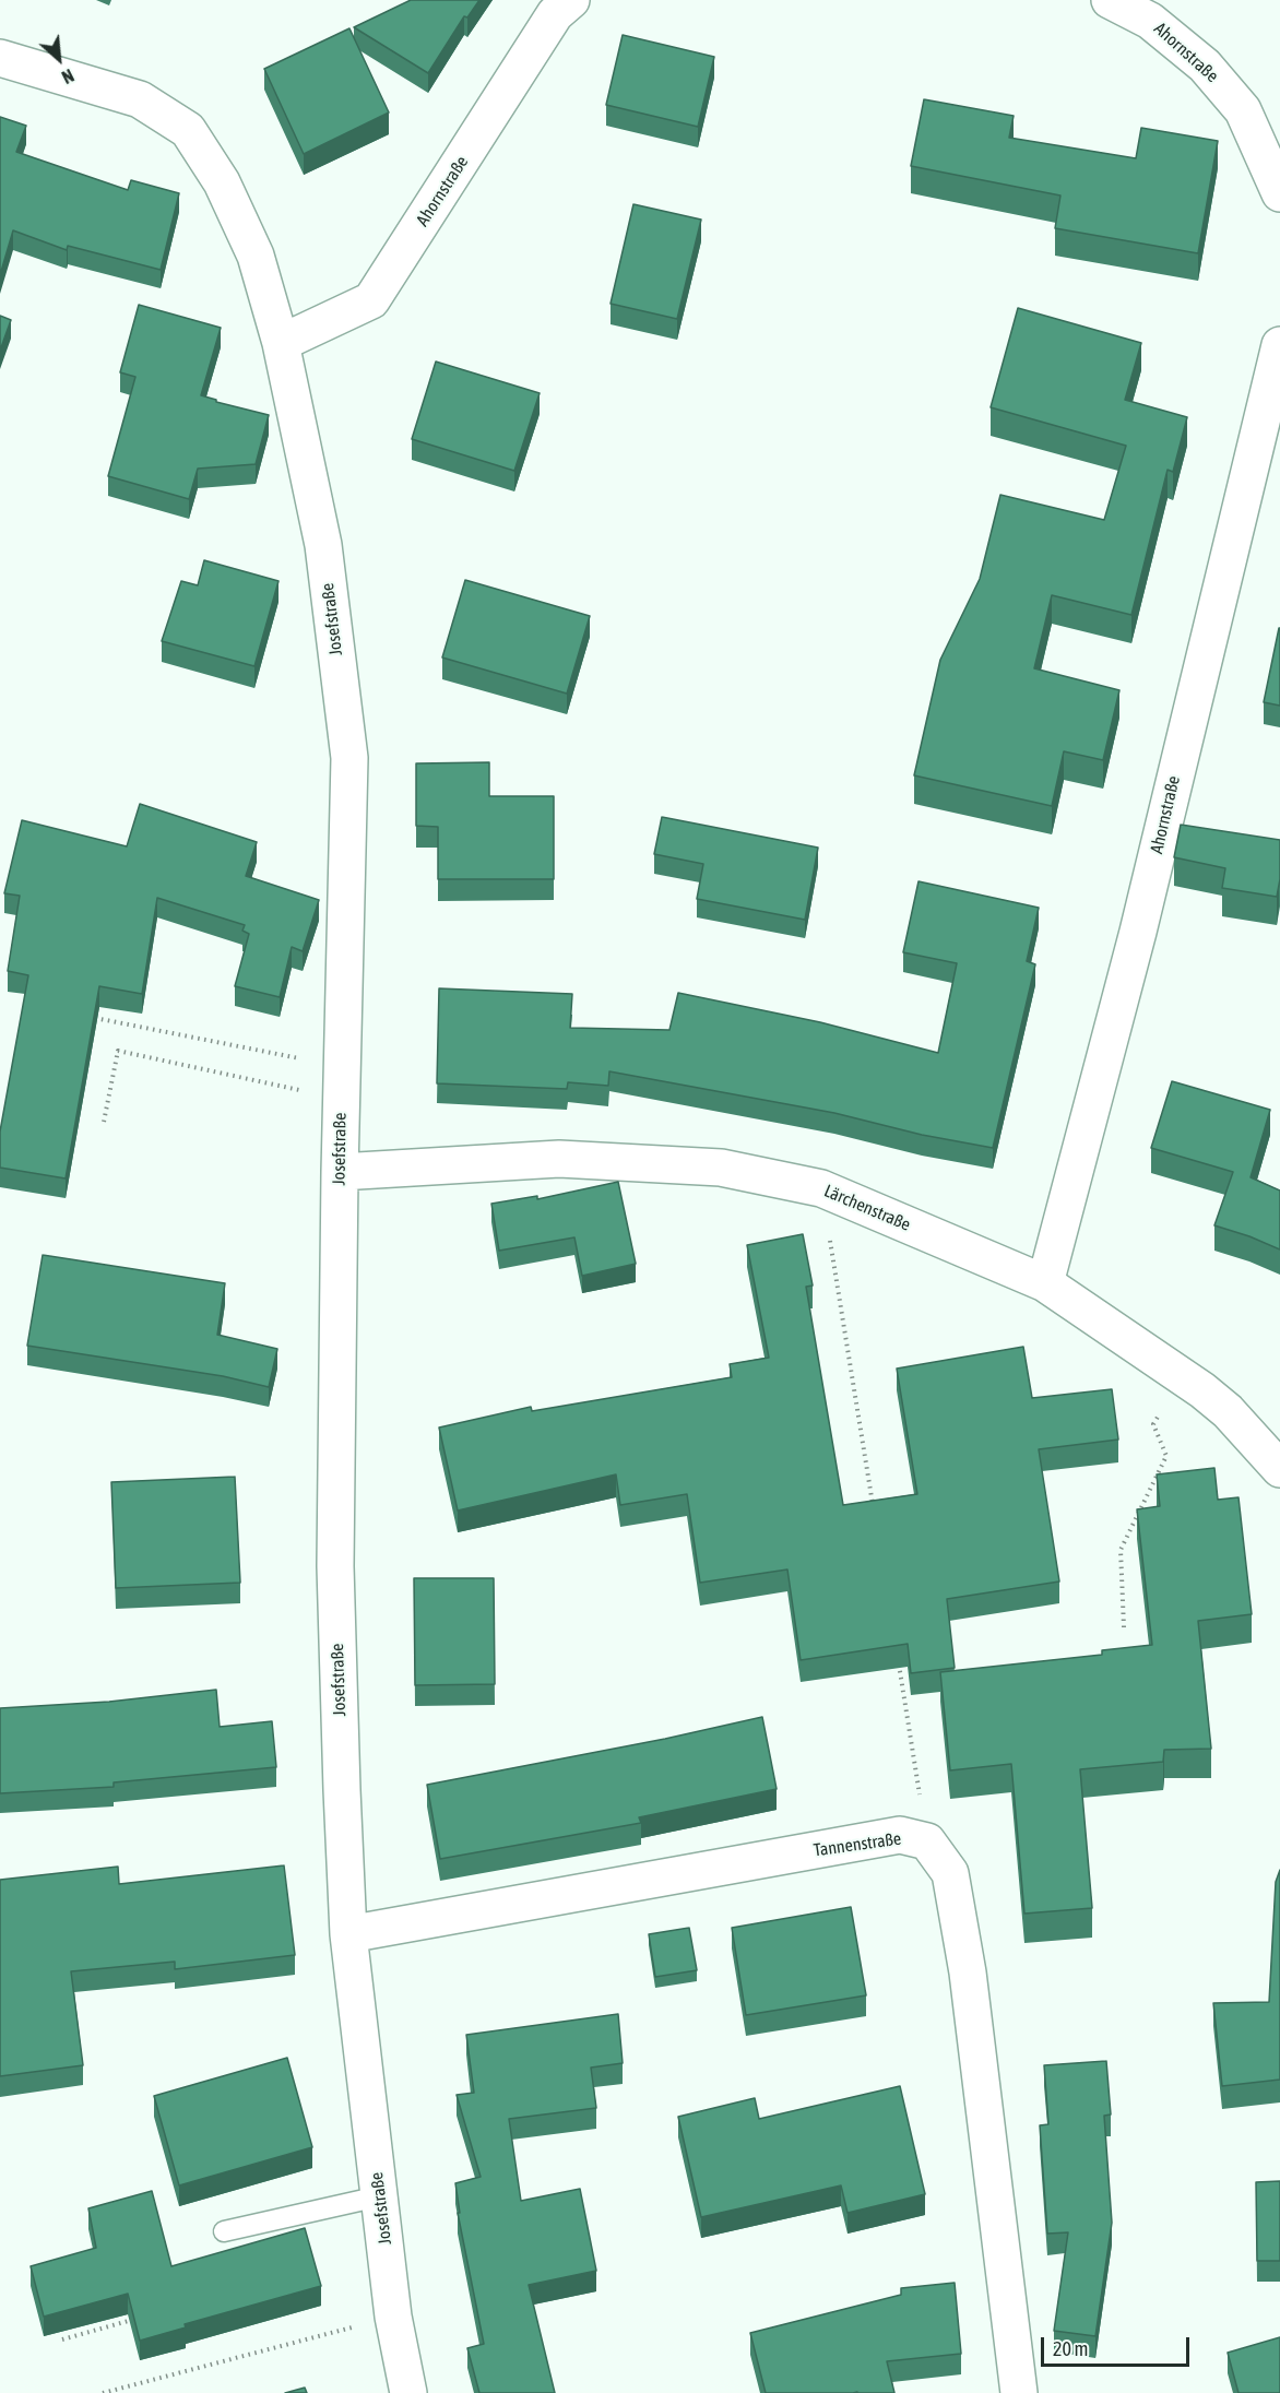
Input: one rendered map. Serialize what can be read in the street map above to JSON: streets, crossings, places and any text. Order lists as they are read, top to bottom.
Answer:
{
  "streets": {
    "street": [
      "Ahornstraße",
      "Josefstraße",
      "Lärchenstraße",
      "Tannenstraße"
    ]
  },
  "crossings": [
    ["Ahornstraße", "Josefstraße"],
    ["Ahornstraße", "Lärchenstraße"],
    ["Josefstraße", "Lärchenstraße"],
    ["Josefstraße", "Tannenstraße"]
  ],
  "scale_bar": "20 m",
  "north": "bottom right"
}
